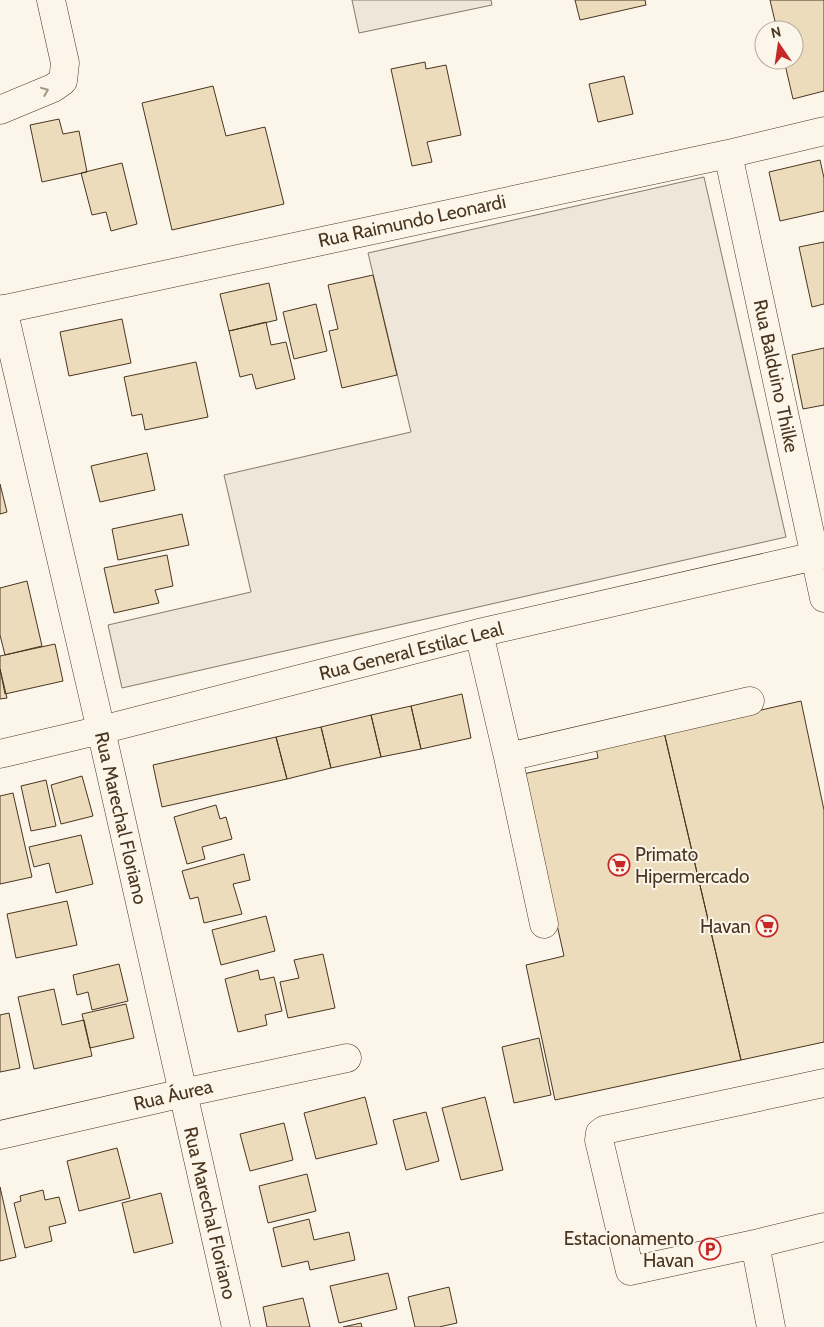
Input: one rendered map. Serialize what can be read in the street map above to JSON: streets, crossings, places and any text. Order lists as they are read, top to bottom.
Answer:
{
  "streets": {
    "street": [
      "Rua Raimundo Leonardi",
      "Rua Balduino Thilke",
      "Rua General Estilac Leal",
      "Rua Marechal Floriano",
      "Rua Áurea"
    ]
  },
  "crossings": [
    ["Rua Raimundo Leonardi", "Rua Balduino Thilke"],
    ["Rua Raimundo Leonardi", "Rua Marechal Floriano"],
    ["Rua Balduino Thilke", "Rua General Estilac Leal"],
    ["Rua General Estilac Leal", "Rua Marechal Floriano"],
    ["Rua Marechal Floriano", "Rua Áurea"]
  ],
  "places": {
    "supermarket": ["Primato Hipermercado", "Havan"],
    "parking": ["Estacionamento Havan"]
  },
  "north": "top"
}
